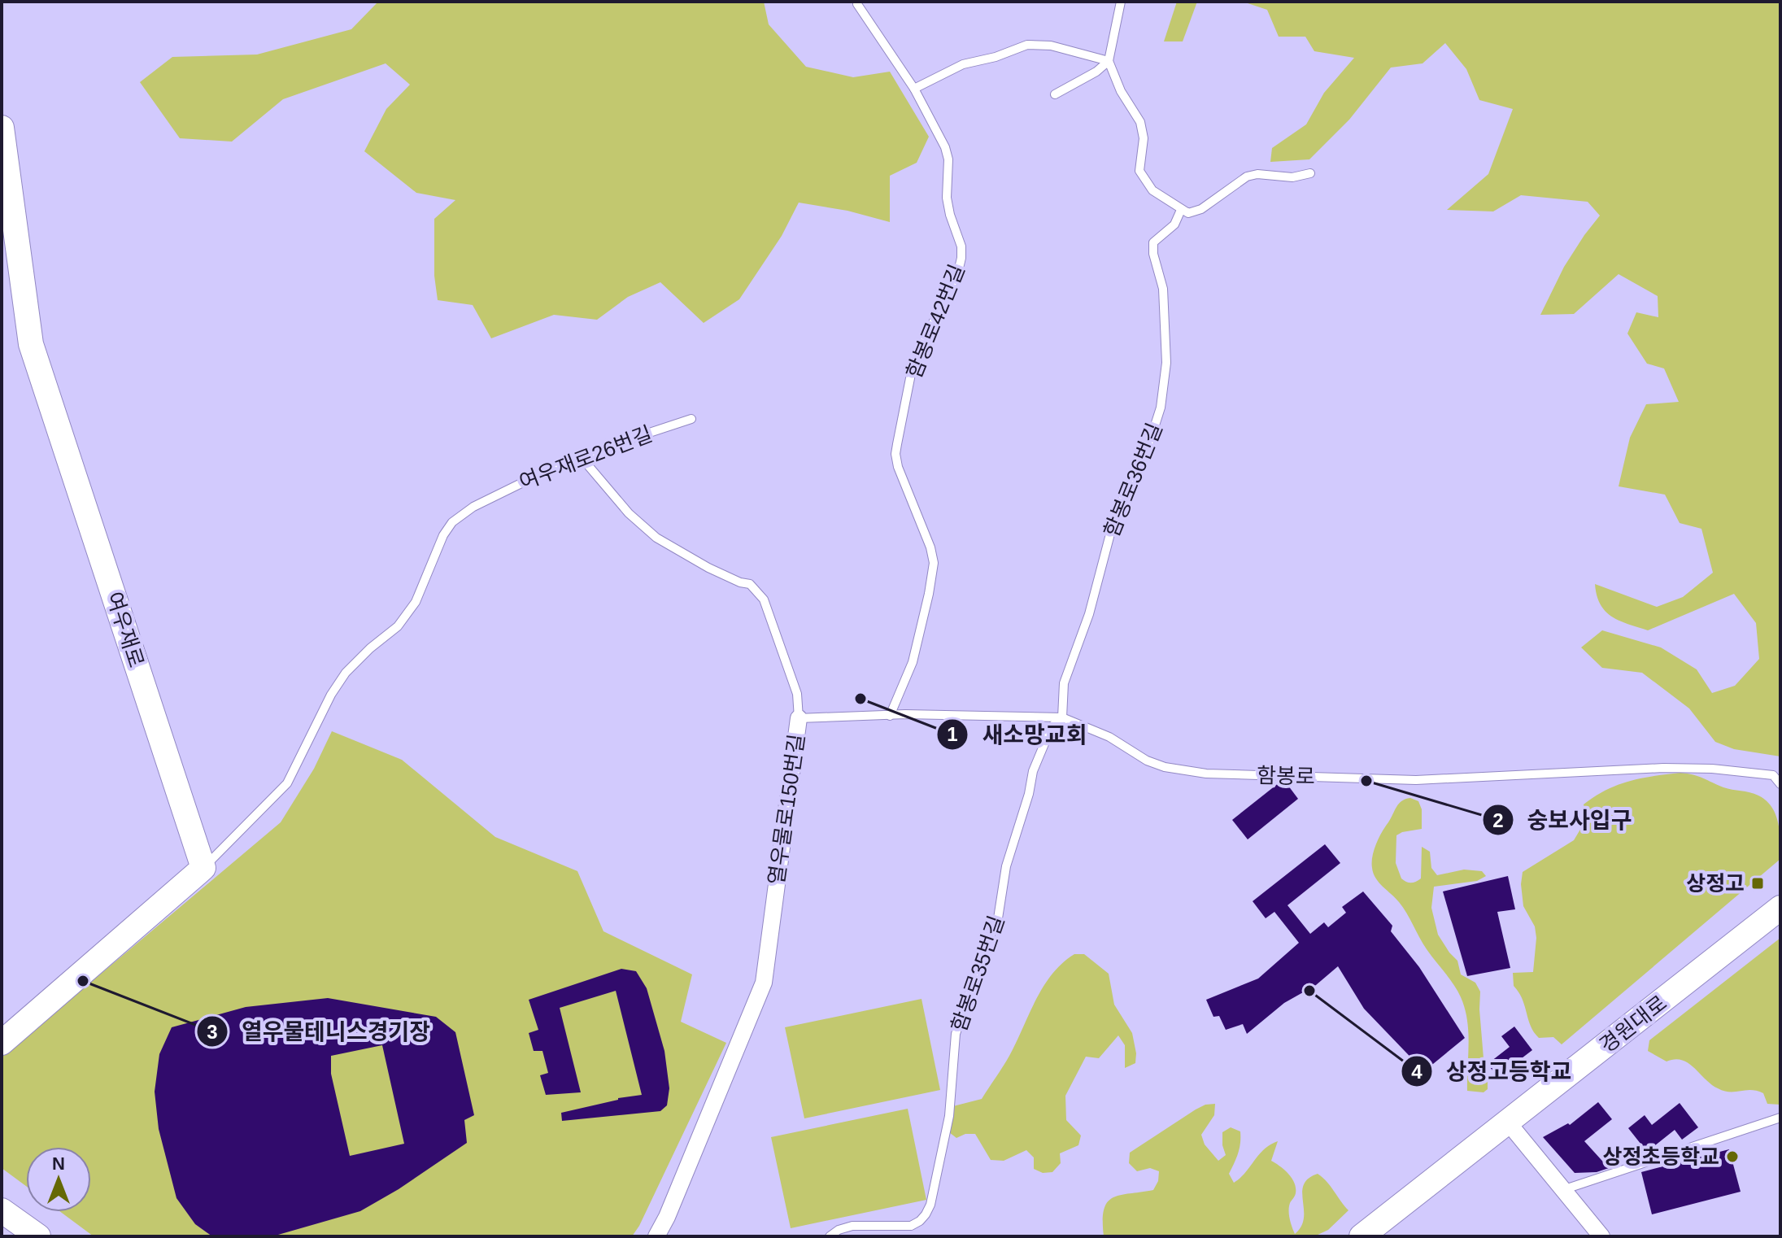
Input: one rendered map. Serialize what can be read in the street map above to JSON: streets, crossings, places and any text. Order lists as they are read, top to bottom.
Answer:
{
  "streets": {
    "street": ["여우재로", "열우물로150번길", "경원대로"],
    "lane": [
      "함봉로42번길",
      "여우재로26번길",
      "함봉로36번길",
      "함봉로",
      "함봉로35번길"
    ]
  },
  "crossings": [
    ["함봉로42번길", "함봉로"],
    ["여우재로26번길", "여우재로"],
    ["여우재로26번길", "열우물로150번길"],
    ["함봉로36번길", "함봉로"],
    ["함봉로36번길", "함봉로35번길"],
    ["함봉로", "열우물로150번길"],
    ["함봉로", "함봉로35번길"]
  ],
  "places": {
    "other": [
      "새소망교회",
      "숭보사입구",
      "열우물테니스경기장",
      "상정고등학교",
      "상정초등학교"
    ],
    "transit": ["상정고"]
  },
  "north": "top"
}
